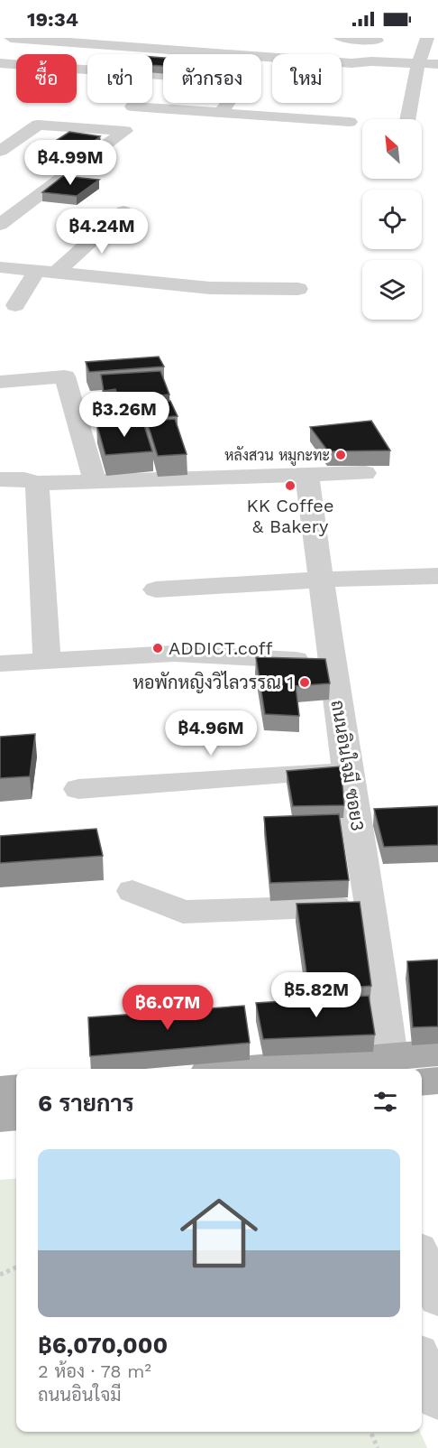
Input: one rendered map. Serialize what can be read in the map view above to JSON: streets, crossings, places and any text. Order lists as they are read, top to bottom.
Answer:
{
  "streets": {
    "street": ["ถนนอินใจมี ซอย3"]
  },
  "places": [
    "หลังสวน หมูกะทะ",
    "KK Coffee & Bakery",
    "ADDICT.coff",
    "หอพักหญิงวิไลวรรณ 1"
  ],
  "north": "top left",
  "page": {
    "status": "19:34",
    "chip": [
      "ซื้อ",
      "เช่า",
      "ตัวกรอง",
      "ใหม่"
    ],
    "price": [
      "฿4.99M",
      "฿4.24M",
      "฿3.26M",
      "฿4.96M",
      "฿5.82M",
      "฿6.07M"
    ],
    "heading": "6 รายการ",
    "list": [
      {
        "name": "฿6,070,000",
        "note": "2 ห้อง · 78 m² · ถนนอินใจมี"
      }
    ]
  }
}
